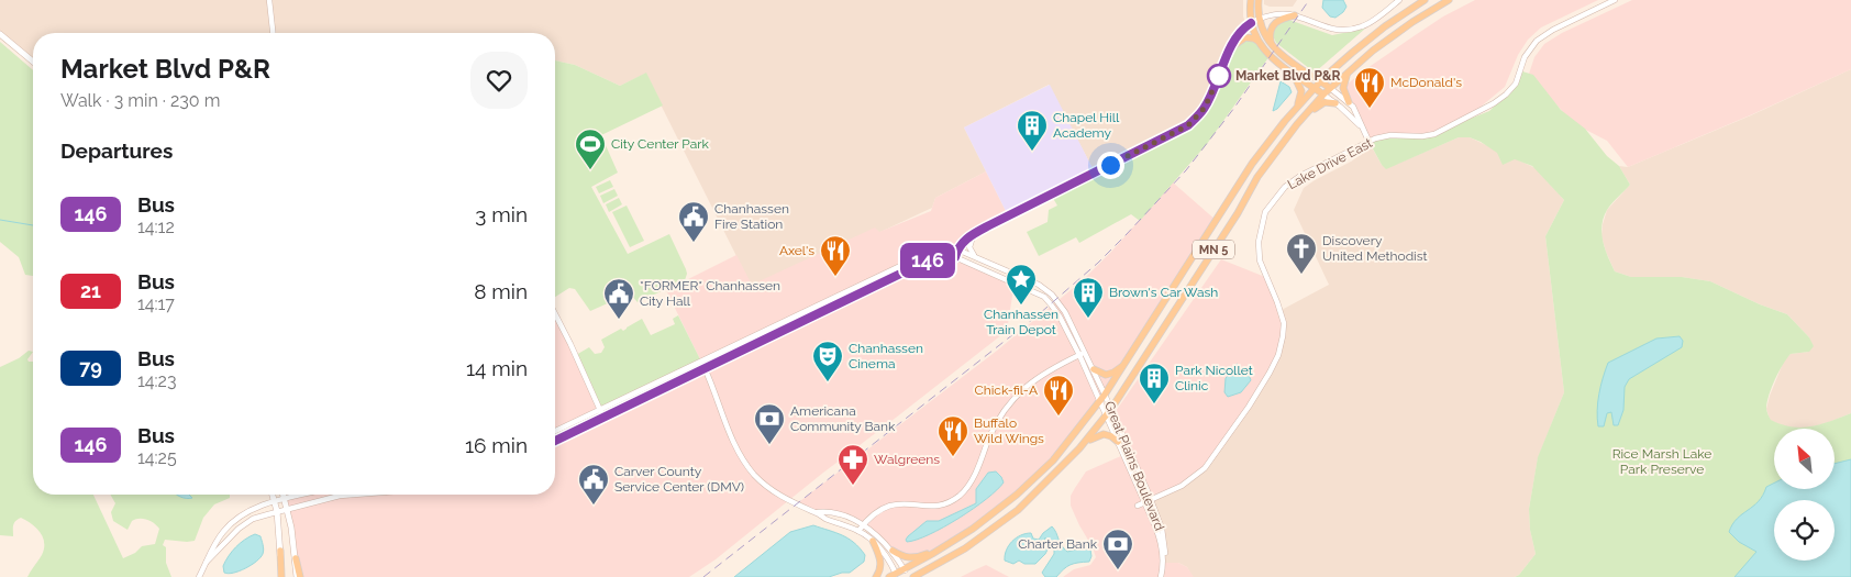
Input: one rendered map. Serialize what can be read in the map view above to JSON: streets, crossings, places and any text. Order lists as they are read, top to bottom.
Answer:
{
  "streets": {
    "main road": ["MN 5"],
    "street": ["Lake Drive East", "Great Plains Boulevard"]
  },
  "crossings": [
    ["Lake Drive East", "Great Plains Boulevard"],
    ["MN 5", "Great Plains Boulevard"]
  ],
  "parks": ["Rice Marsh Lake Park Preserve"],
  "places": {
    "other": ["Market Blvd P&R"],
    "restaurant": [
      "McDonald's",
      "Axel's",
      "Chick-fil-A",
      "Buffalo Wild Wings"
    ],
    "building": ["Chapel Hill Academy", "Brown's Car Wash", "Park Nicollet Clinic"],
    "sports": ["City Center Park"],
    "public building": ["Chanhassen Fire Station", "*FORMER* Chanhassen City Hall", "Carver County Service Center (DMV)"],
    "church": ["Discovery United Methodist"],
    "place": ["Chanhassen Train Depot"],
    "theatre": ["Chanhassen Cinema"],
    "bank": ["Americana Community Bank", "Charter Bank"],
    "pharmacy": ["Walgreens"]
  },
  "lines": ["bus line 146"],
  "north": "top left",
  "page": {
    "on_map": "146",
    "heading": [
      ["Market Blvd P&R", "Walk · 3 min · 230 m"],
      "Departures"
    ],
    "list": [
      {
        "mark": "146",
        "name": "Bus",
        "note": "14:12",
        "value": "3 min"
      },
      {
        "mark": "21",
        "name": "Bus",
        "note": "14:17",
        "value": "8 min"
      },
      {
        "mark": "79",
        "name": "Bus",
        "note": "14:23",
        "value": "14 min"
      },
      {
        "mark": "146",
        "name": "Bus",
        "note": "14:25",
        "value": "16 min"
      }
    ]
  }
}
